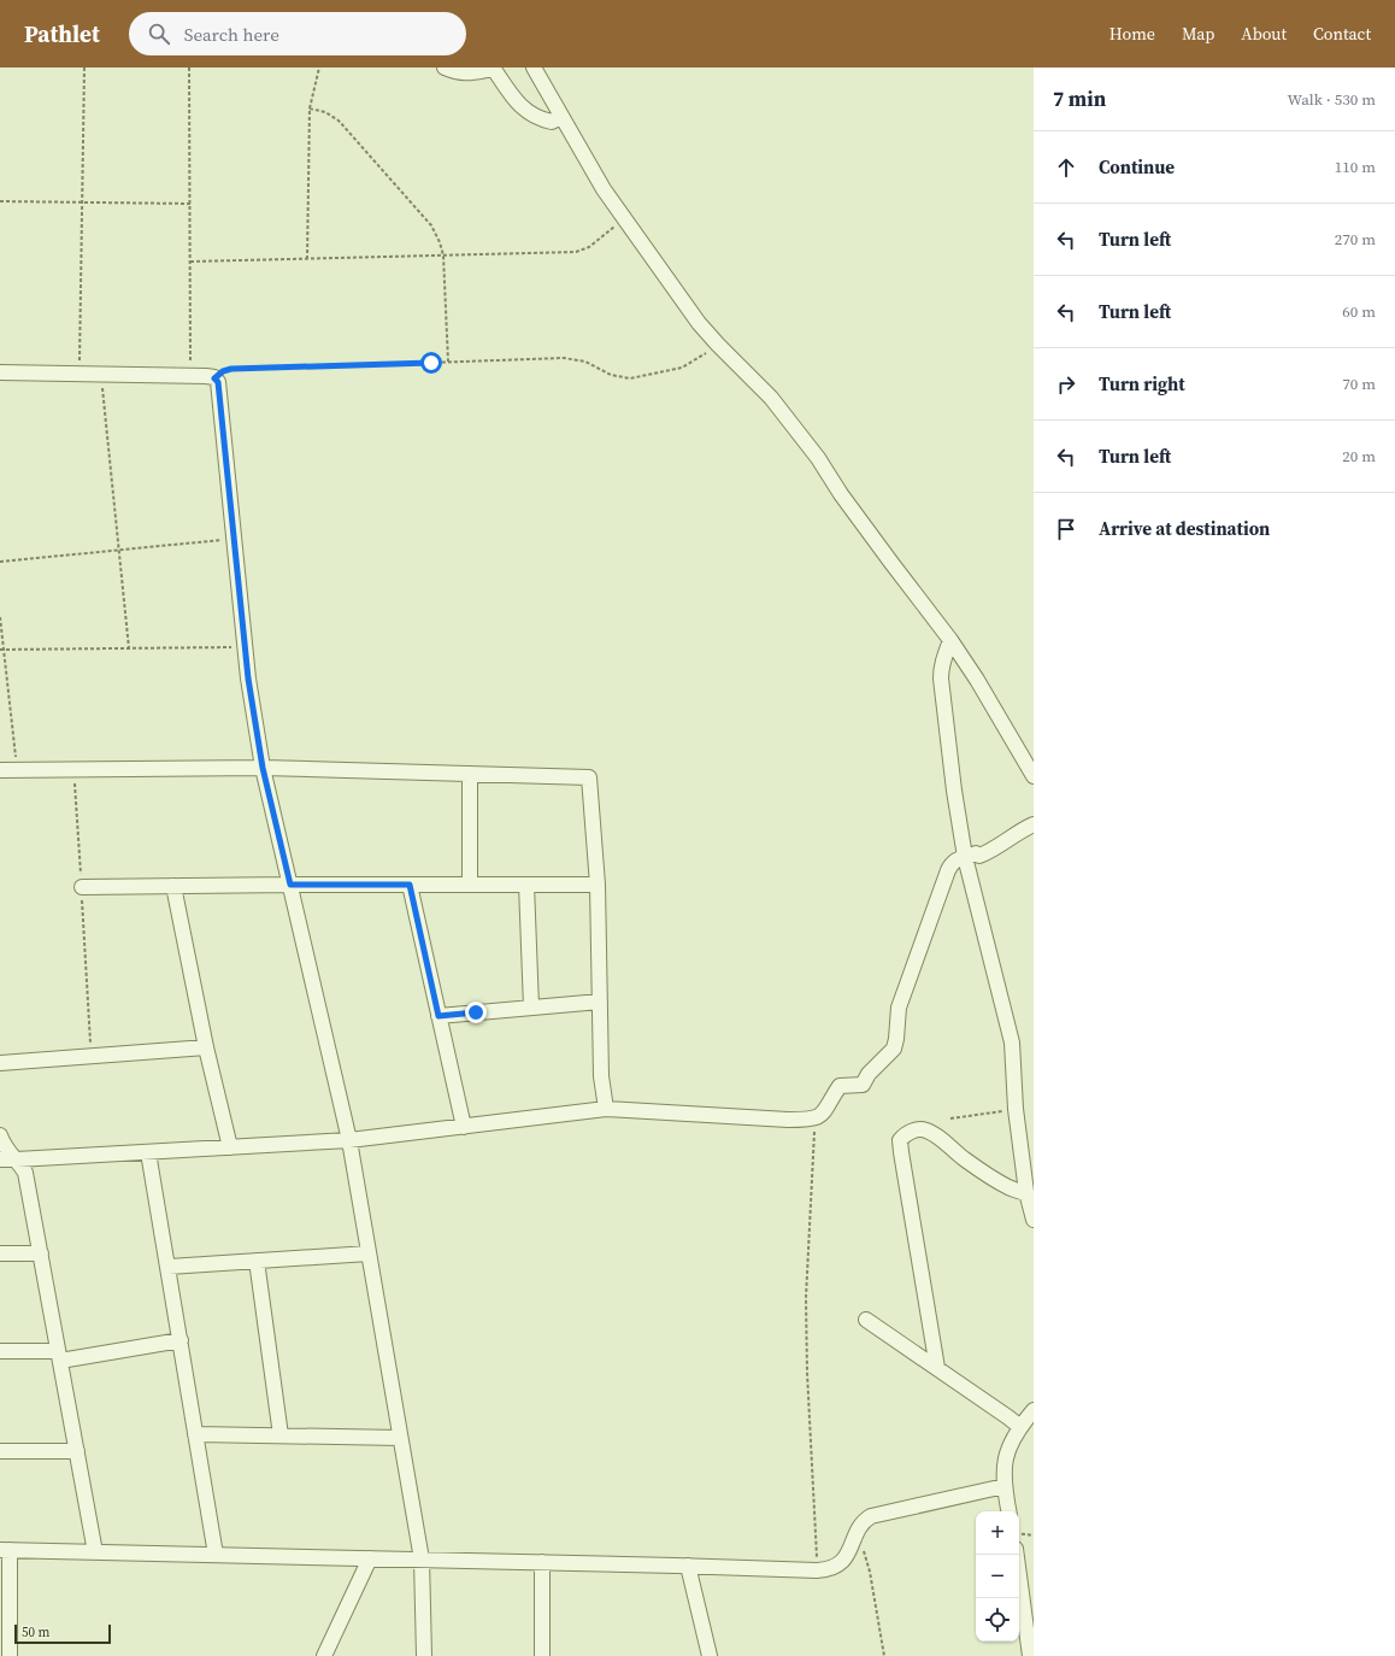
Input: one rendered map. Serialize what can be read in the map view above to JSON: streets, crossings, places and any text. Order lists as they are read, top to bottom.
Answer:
{
  "scale_bar": "50 m",
  "page": {
    "header": "Pathlet",
    "search": "Search here",
    "nav": [
      "Home",
      "Map",
      "About",
      "Contact"
    ],
    "heading": ["7 min", "Walk · 530 m"],
    "list": [
      ["Continue", "110 m"],
      ["Turn left", "270 m"],
      ["Turn left", "60 m"],
      ["Turn right", "70 m"],
      ["Turn left", "20 m"],
      "Arrive at destination"
    ],
    "map_buttons": ["+", "−"],
    "scale": "50 m"
  }
}
